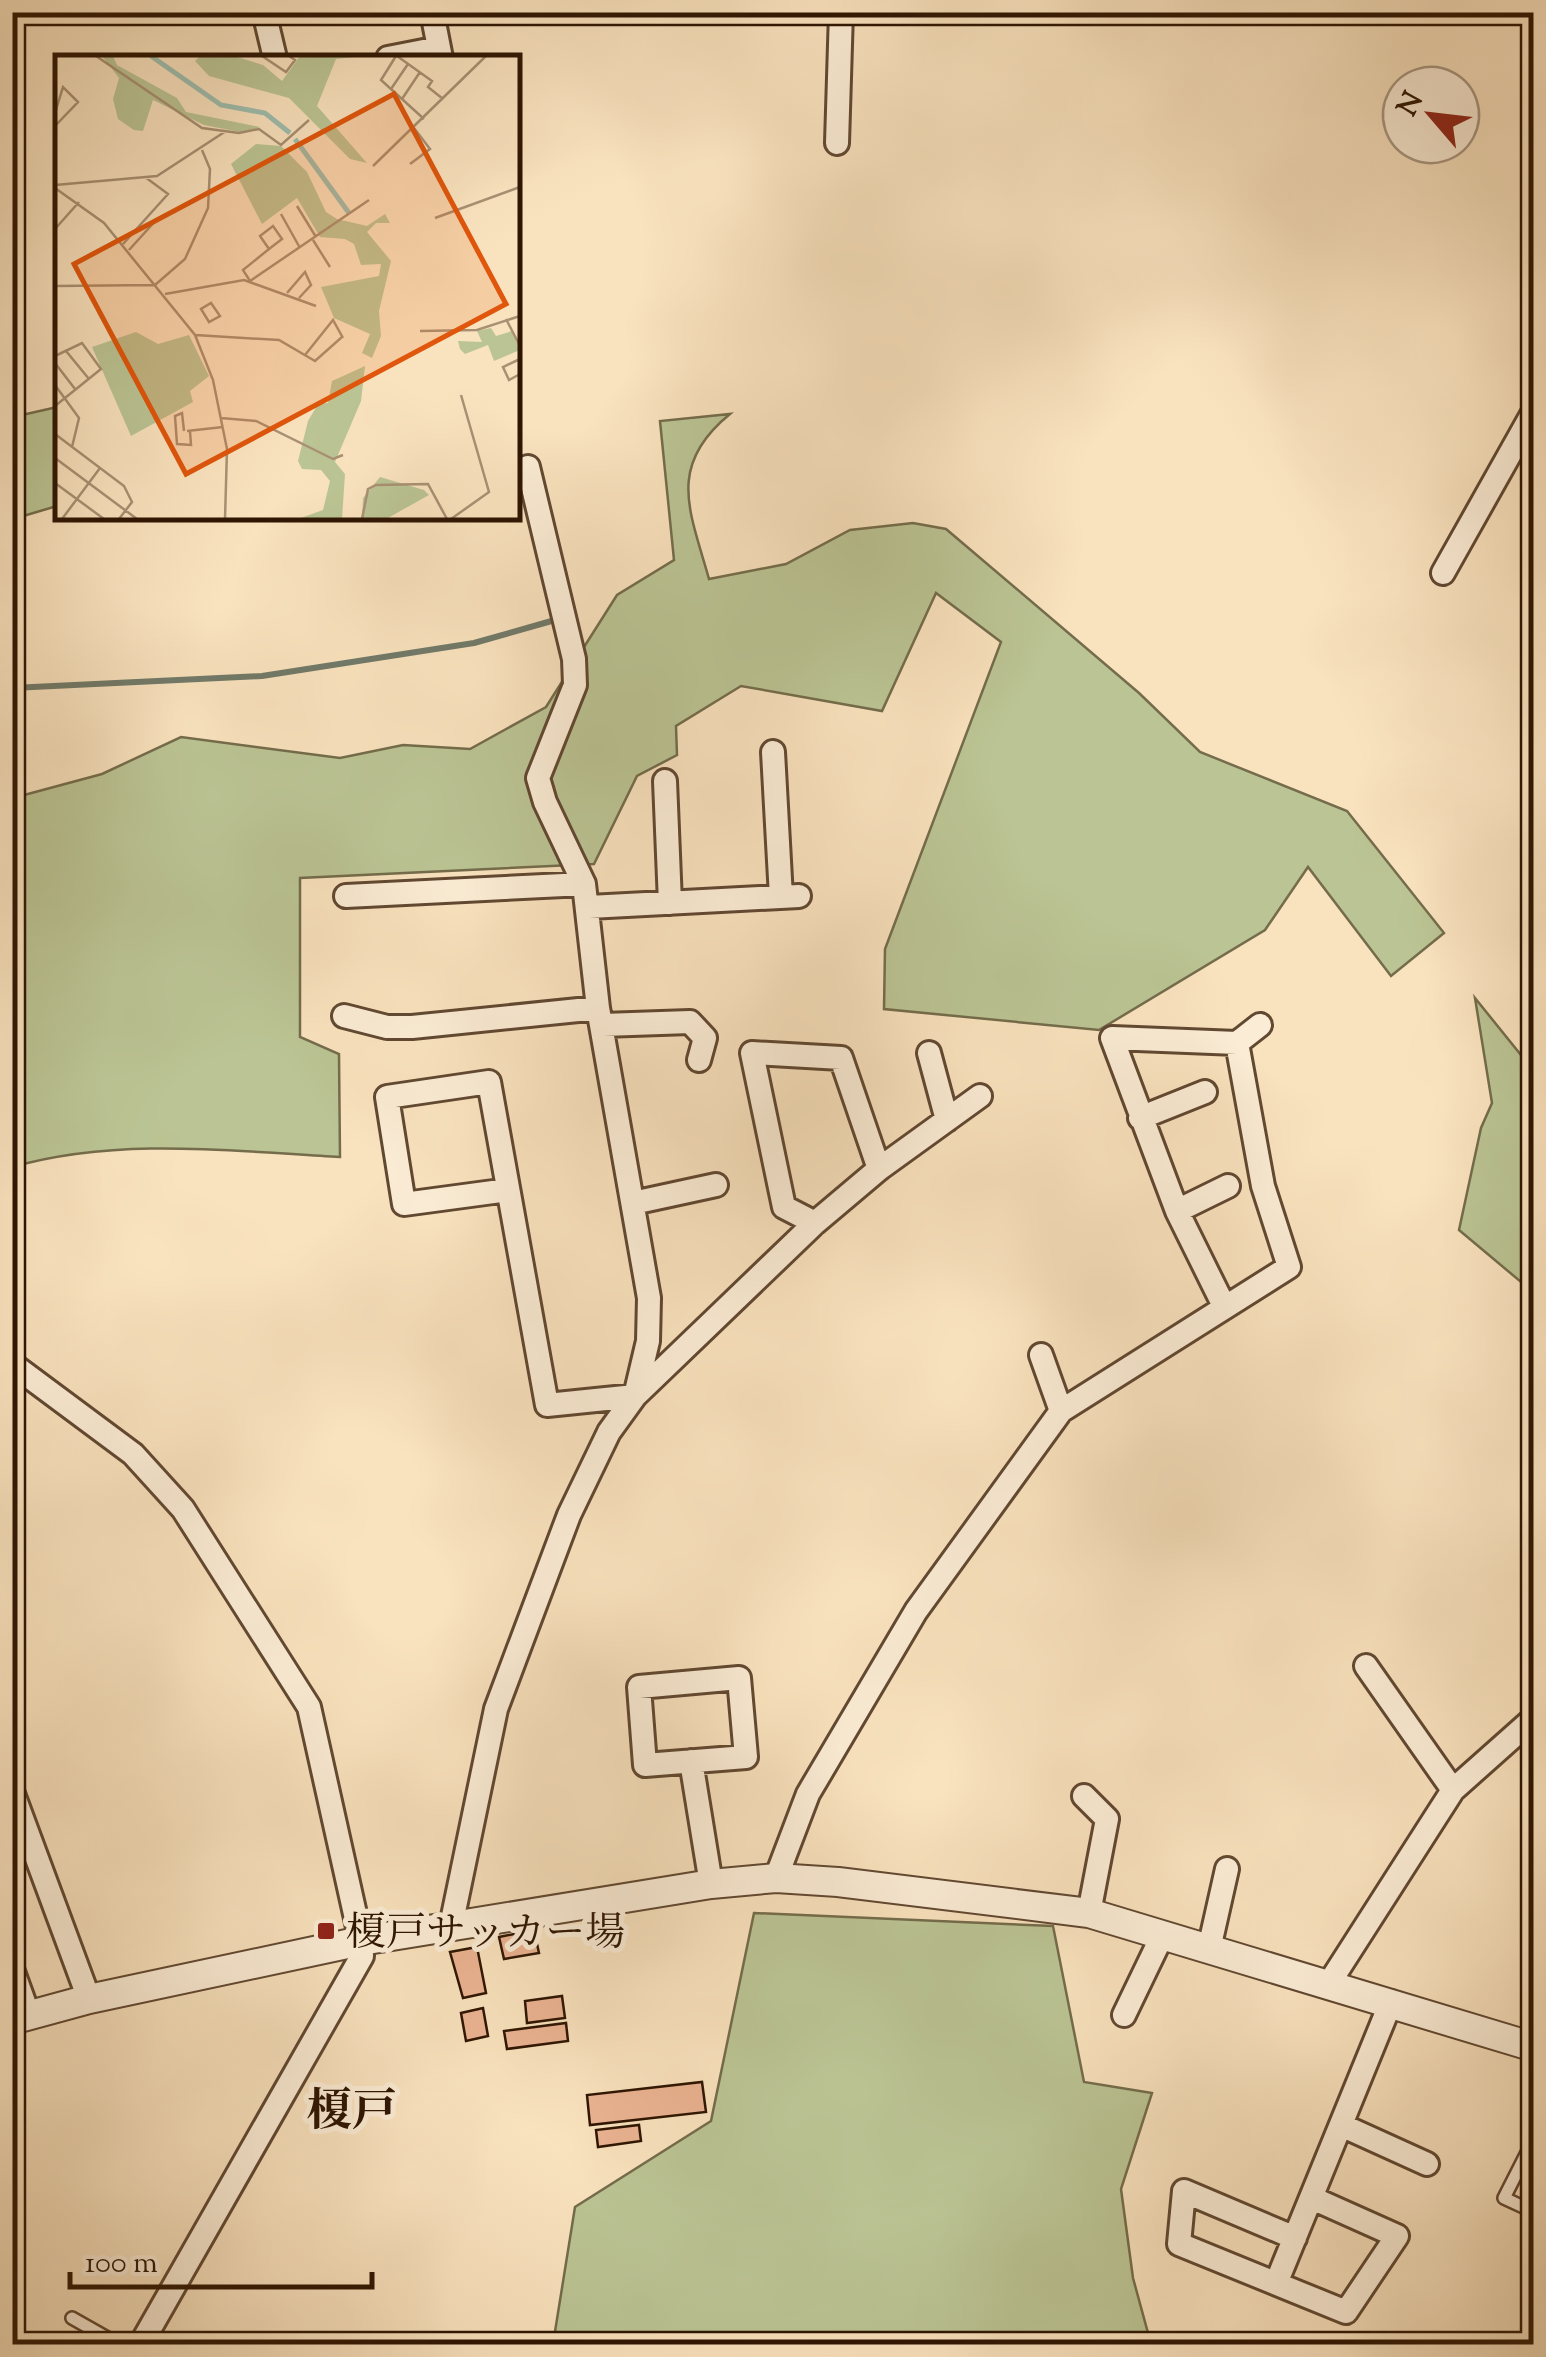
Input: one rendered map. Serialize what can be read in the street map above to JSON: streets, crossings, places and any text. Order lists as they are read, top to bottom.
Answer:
{
  "districts": ["榎戸"],
  "places": {
    "transit": ["榎戸サッカー場"]
  },
  "scale_bar": "100 m",
  "north": "top left"
}
